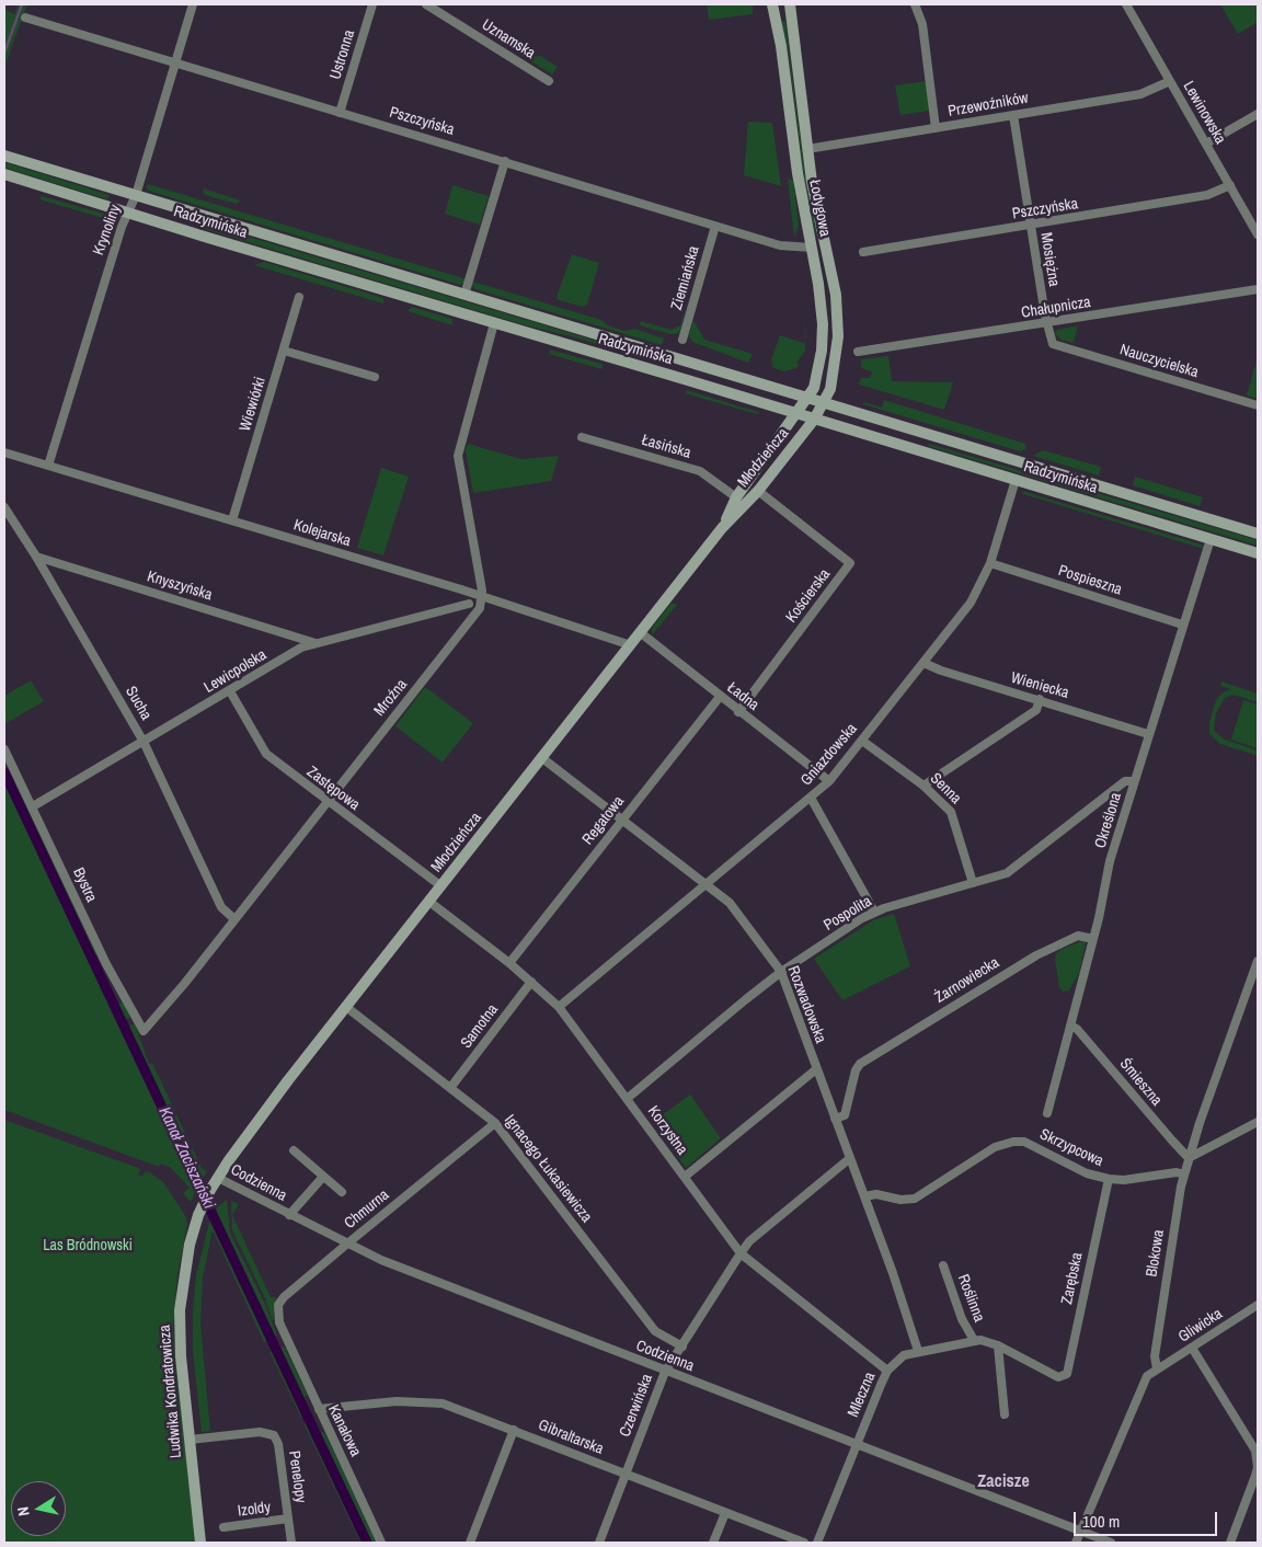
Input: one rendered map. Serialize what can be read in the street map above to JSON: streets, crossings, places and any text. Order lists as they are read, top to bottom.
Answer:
{
  "streets": {
    "main road": [
      "Łodygowa",
      "Radzymińska",
      "Młodzieńcza",
      "Ludwika Kondratowicza"
    ],
    "street": [
      "Uznamska",
      "Ustronna",
      "Przewoźników",
      "Lewinowska",
      "Pszczyńska",
      "Krynoliny",
      "Mosiężna",
      "Ziemiańska",
      "Chałupnicza",
      "Nauczycielska",
      "Wiewiórki",
      "Łasińska",
      "Kolejarska",
      "Pospieszna",
      "Knyszyńska",
      "Kościerska",
      "Lewicpolska",
      "Wieniecka",
      "Ładna",
      "Mroźna",
      "Sucha",
      "Gniazdowska",
      "Zastępowa",
      "Senna",
      "Regatowa",
      "Określona",
      "Bystra",
      "Pospolita",
      "Żarnowiecka",
      "Rozwadowska",
      "Samotna",
      "Śmieszna",
      "Korzystna",
      "Skrzypcowa",
      "Ignacego Łukasiewicza",
      "Codzienna",
      "Chmurna",
      "Blokowa",
      "Zarębska",
      "Roślinna",
      "Gliwicka",
      "Mleczna",
      "Czerwińska",
      "Kanałowa",
      "Gibraltarska",
      "Penelopy",
      "Izoldy"
    ]
  },
  "crossings": [
    ["Ustronna", "Pszczyńska"],
    ["Przewoźników", "Lewinowska"],
    ["Przewoźników", "Łodygowa"],
    ["Przewoźników", "Mosiężna"],
    ["Lewinowska", "Pszczyńska"],
    ["Pszczyńska", "Łodygowa"],
    ["Pszczyńska", "Krynoliny"],
    ["Pszczyńska", "Mosiężna"],
    ["Pszczyńska", "Ziemiańska"],
    ["Łodygowa", "Radzymińska"],
    ["Łodygowa", "Młodzieńcza"],
    ["Radzymińska", "Krynoliny"],
    ["Radzymińska", "Młodzieńcza"],
    ["Radzymińska", "Gniazdowska"],
    ["Radzymińska", "Określona"],
    ["Krynoliny", "Kolejarska"],
    ["Mosiężna", "Chałupnicza"],
    ["Mosiężna", "Nauczycielska"],
    ["Wiewiórki", "Kolejarska"],
    ["Łasińska", "Młodzieńcza"],
    ["Młodzieńcza", "Kolejarska"],
    ["Młodzieńcza", "Kościerska"],
    ["Młodzieńcza", "Ładna"],
    ["Młodzieńcza", "Zastępowa"],
    ["Młodzieńcza", "Rozwadowska"],
    ["Młodzieńcza", "Korzystna"],
    ["Młodzieńcza", "Ignacego Łukasiewicza"],
    ["Młodzieńcza", "Codzienna"],
    ["Młodzieńcza", "Ludwika Kondratowicza"],
    ["Kolejarska", "Mroźna"],
    ["Pospieszna", "Gniazdowska"],
    ["Pospieszna", "Określona"],
    ["Knyszyńska", "Lewicpolska"],
    ["Knyszyńska", "Sucha"],
    ["Kościerska", "Ładna"],
    ["Lewicpolska", "Sucha"],
    ["Lewicpolska", "Zastępowa"],
    ["Lewicpolska", "Bystra"],
    ["Wieniecka", "Gniazdowska"],
    ["Wieniecka", "Określona"],
    ["Ładna", "Gniazdowska"],
    ["Ładna", "Regatowa"],
    ["Mroźna", "Sucha"],
    ["Mroźna", "Zastępowa"],
    ["Mroźna", "Bystra"],
    ["Gniazdowska", "Senna"],
    ["Gniazdowska", "Rozwadowska"],
    ["Gniazdowska", "Korzystna"],
    ["Senna", "Pospolita"],
    ["Regatowa", "Rozwadowska"],
    ["Regatowa", "Korzystna"],
    ["Określona", "Pospolita"],
    ["Określona", "Żarnowiecka"],
    ["Określona", "Śmieszna"],
    ["Pospolita", "Rozwadowska"],
    ["Pospolita", "Korzystna"],
    ["Żarnowiecka", "Rozwadowska"],
    ["Rozwadowska", "Skrzypcowa"],
    ["Rozwadowska", "Mleczna"],
    ["Samotna", "Korzystna"],
    ["Samotna", "Ignacego Łukasiewicza"],
    ["Śmieszna", "Blokowa"],
    ["Korzystna", "Mleczna"],
    ["Skrzypcowa", "Blokowa"],
    ["Skrzypcowa", "Zarębska"],
    ["Ignacego Łukasiewicza", "Chmurna"],
    ["Codzienna", "Chmurna"],
    ["Codzienna", "Ludwika Kondratowicza"],
    ["Codzienna", "Mleczna"],
    ["Codzienna", "Czerwińska"],
    ["Chmurna", "Kanałowa"],
    ["Blokowa", "Gliwicka"],
    ["Zarębska", "Mleczna"],
    ["Roślinna", "Mleczna"],
    ["Ludwika Kondratowicza", "Penelopy"],
    ["Czerwińska", "Gibraltarska"],
    ["Kanałowa", "Gibraltarska"],
    ["Penelopy", "Izoldy"]
  ],
  "districts": ["Zacisze"],
  "water": ["Kanał Zaciszański"],
  "parks": ["Las Bródnowski"],
  "scale_bar": "100 m",
  "north": "left"
}
